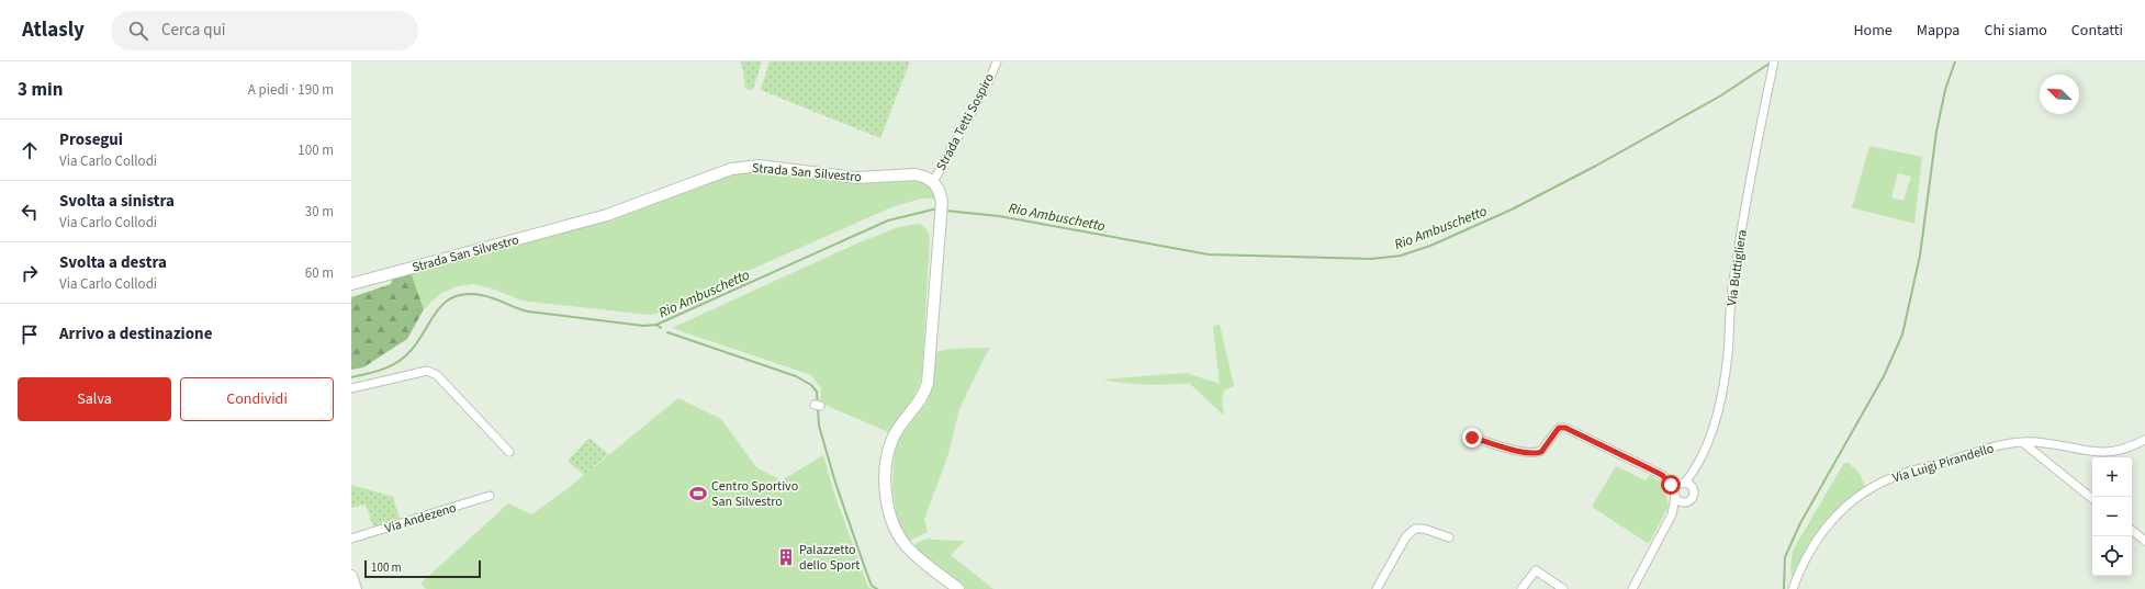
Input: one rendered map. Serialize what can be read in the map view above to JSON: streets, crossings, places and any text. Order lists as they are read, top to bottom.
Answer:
{
  "streets": {
    "street": [
      "Strada Tetti Sospiro",
      "Strada San Silvestro",
      "Via Buttigliera",
      "Via Luigi Pirandello",
      "Via Andezeno"
    ]
  },
  "crossings": [
    ["Strada Tetti Sospiro", "Strada San Silvestro"]
  ],
  "water": ["Rio Ambuschetto"],
  "places": {
    "sports": ["Centro Sportivo San Silvestro"],
    "building": ["Palazzetto dello Sport"]
  },
  "scale_bar": "100 m",
  "north": "top left",
  "page": {
    "header": "Atlasly",
    "search": "Cerca qui",
    "nav": [
      "Home",
      "Mappa",
      "Chi siamo",
      "Contatti"
    ],
    "heading": ["3 min", "A piedi · 190 m"],
    "list": [
      ["Prosegui", "Via Carlo Collodi", "100 m"],
      ["Svolta a sinistra", "Via Carlo Collodi", "30 m"],
      ["Svolta a destra", "Via Carlo Collodi", "60 m"],
      "Arrivo a destinazione"
    ],
    "buttons": ["Salva", "Condividi"],
    "map_buttons": ["+", "−"],
    "scale": "100 m"
  }
}
